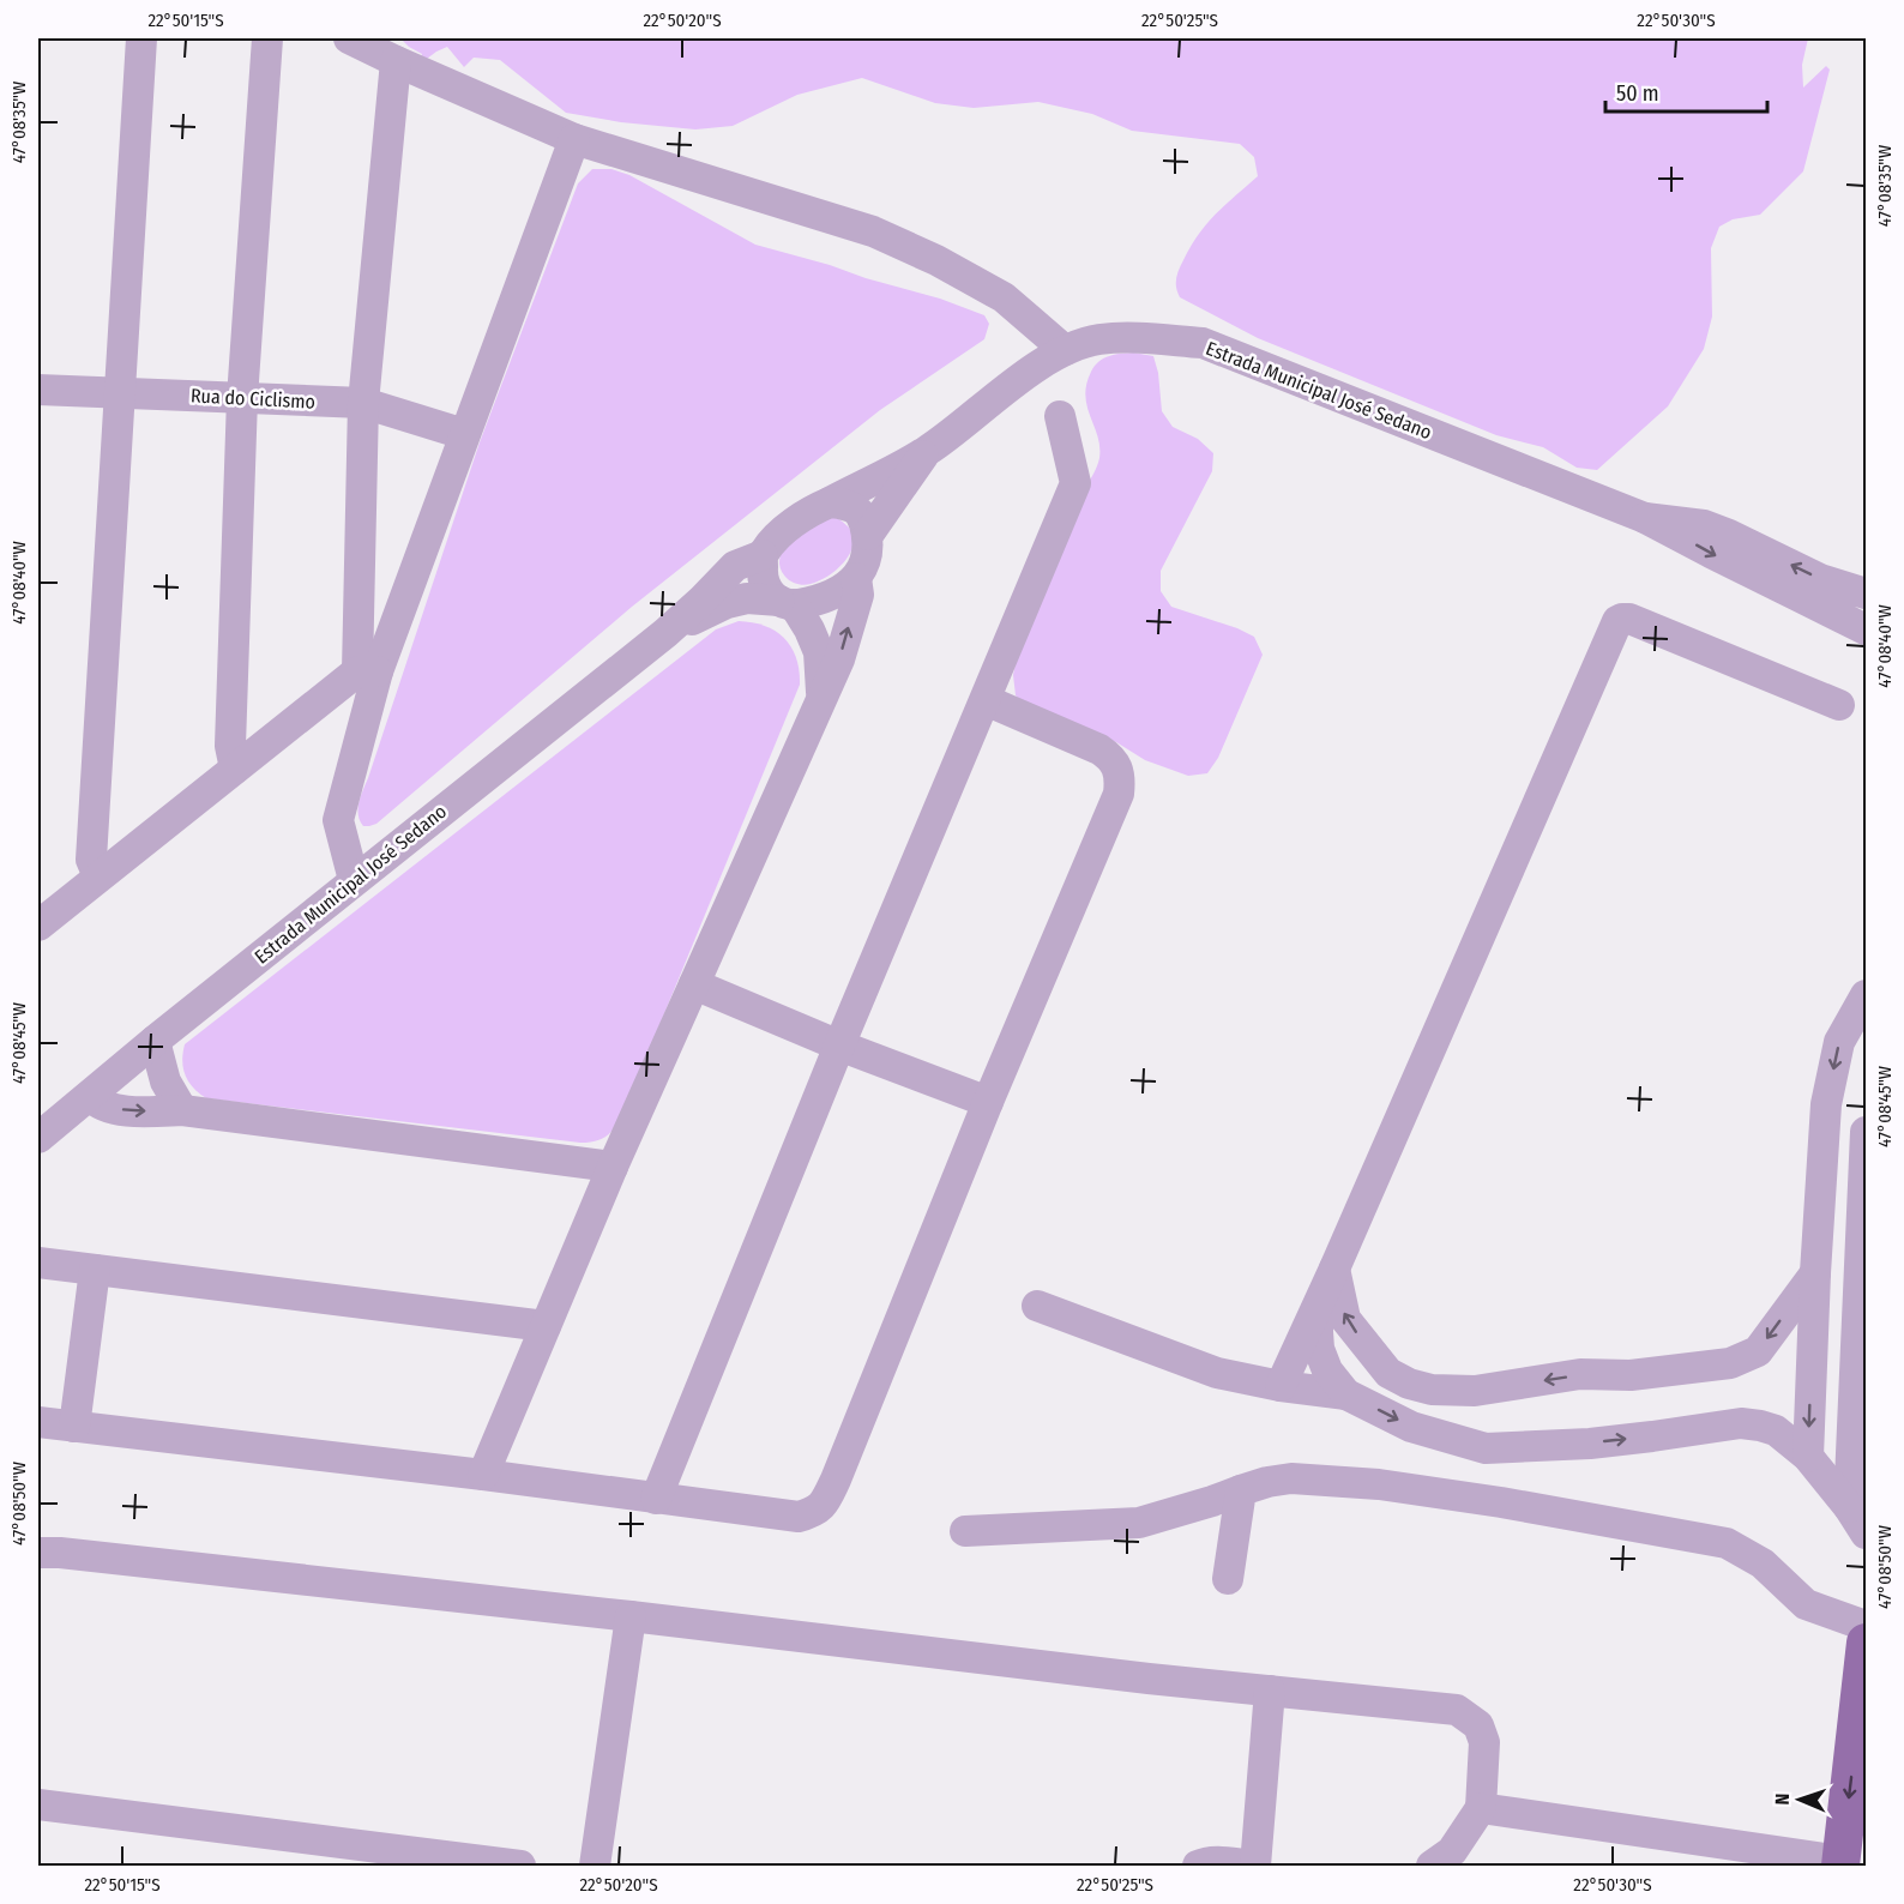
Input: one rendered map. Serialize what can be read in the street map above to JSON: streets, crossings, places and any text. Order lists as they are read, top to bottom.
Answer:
{
  "streets": {
    "street": ["Estrada Municipal José Sedano", "Rua do Ciclismo"]
  },
  "scale_bar": "50 m",
  "north": "left",
  "coordinates": [
    "22°50'15\"S",
    "22°50'20\"S",
    "22°50'25\"S",
    "22°50'30\"S",
    "47°08'35\"W",
    "47°08'40\"W",
    "47°08'45\"W",
    "47°08'50\"W"
  ]
}
